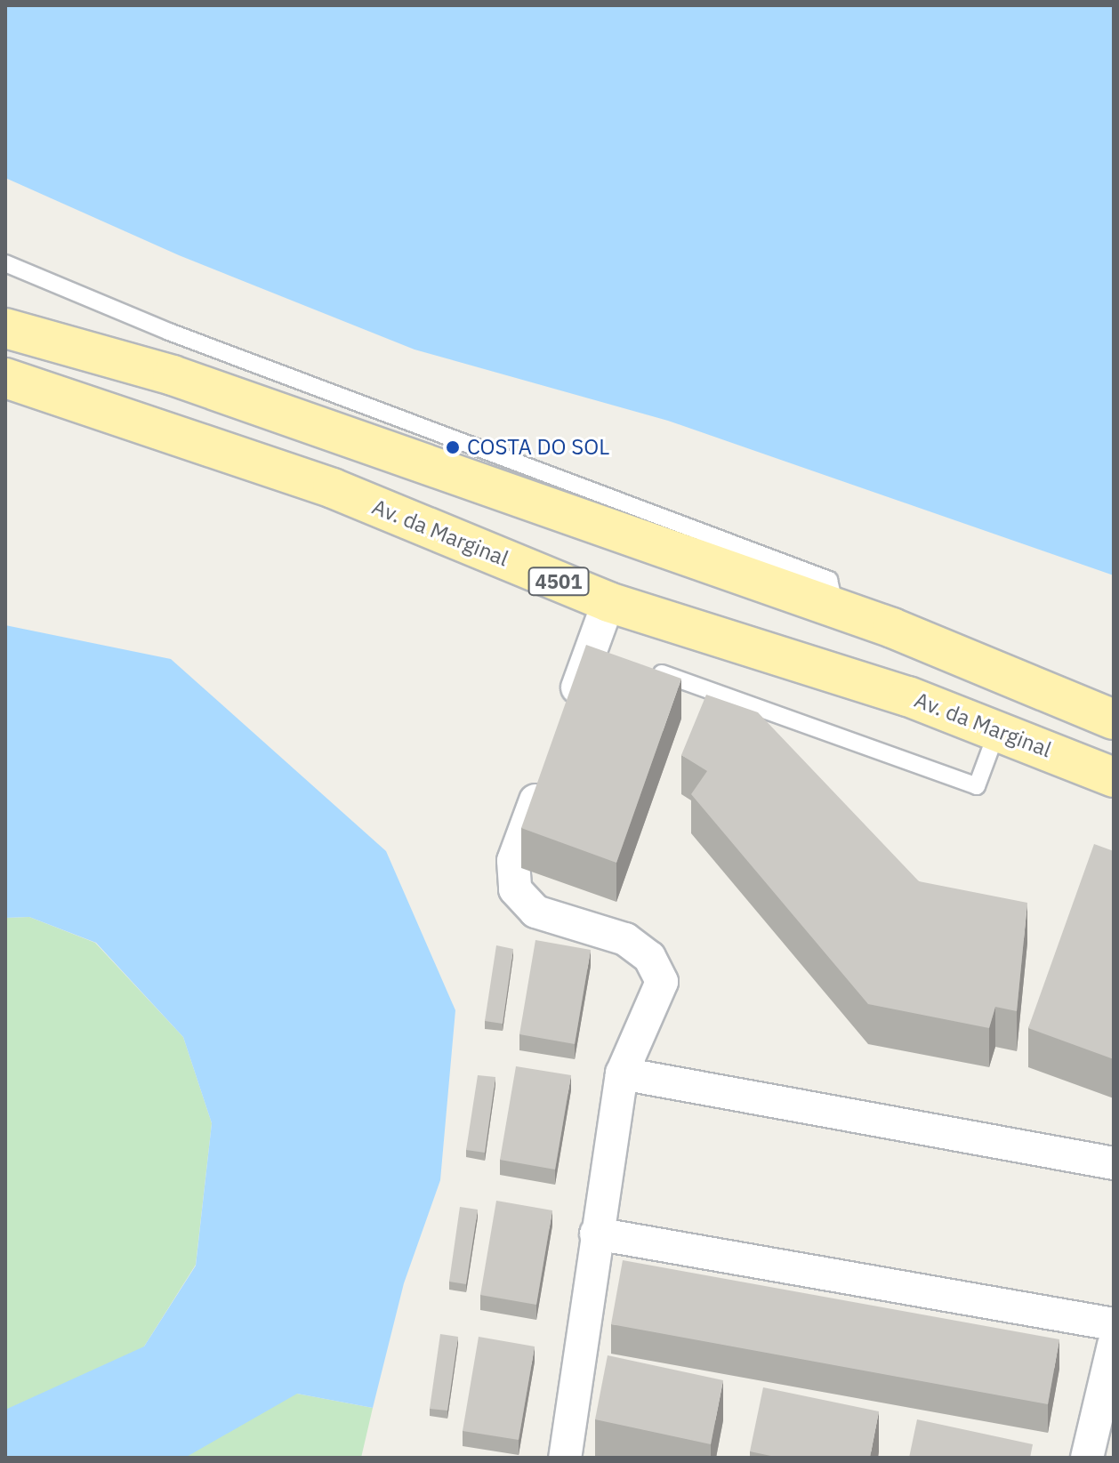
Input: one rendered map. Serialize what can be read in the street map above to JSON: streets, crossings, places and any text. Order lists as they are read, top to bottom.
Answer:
{
  "streets": {
    "main road": ["Av. da Marginal", "4501"]
  },
  "places": ["COSTA DO SOL"]
}
